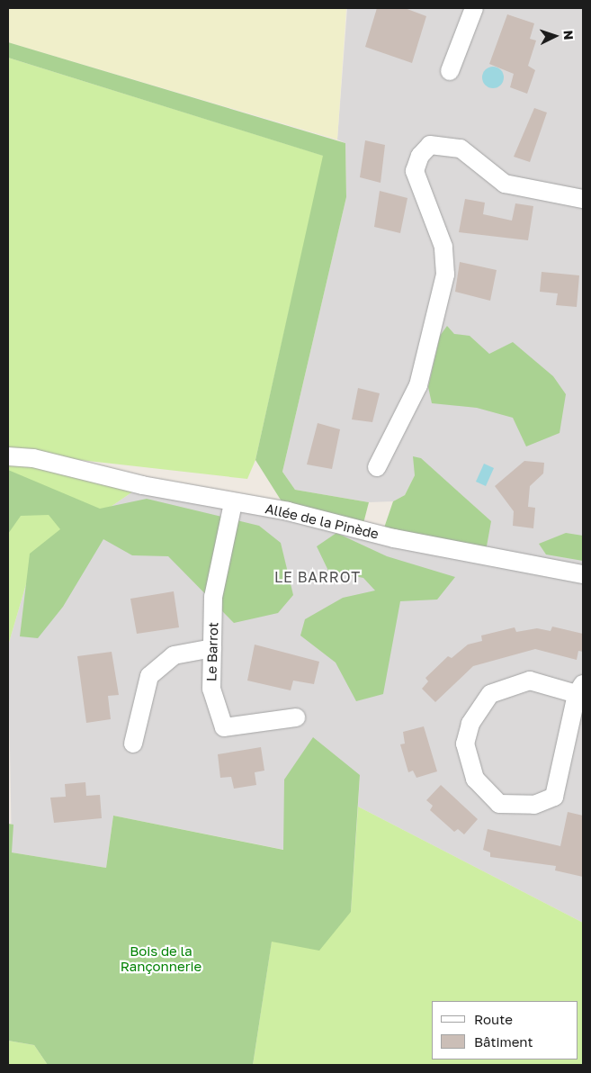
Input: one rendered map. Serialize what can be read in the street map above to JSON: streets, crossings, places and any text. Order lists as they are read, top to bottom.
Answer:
{
  "streets": {
    "street": ["Allée de la Pinède", "Le Barrot"]
  },
  "crossings": [
    ["Allée de la Pinède", "Le Barrot"]
  ],
  "districts": ["LE BARROT"],
  "parks": ["Bois de la Rançonnerie"],
  "legend": ["Route", "Bâtiment"],
  "north": "right"
}
